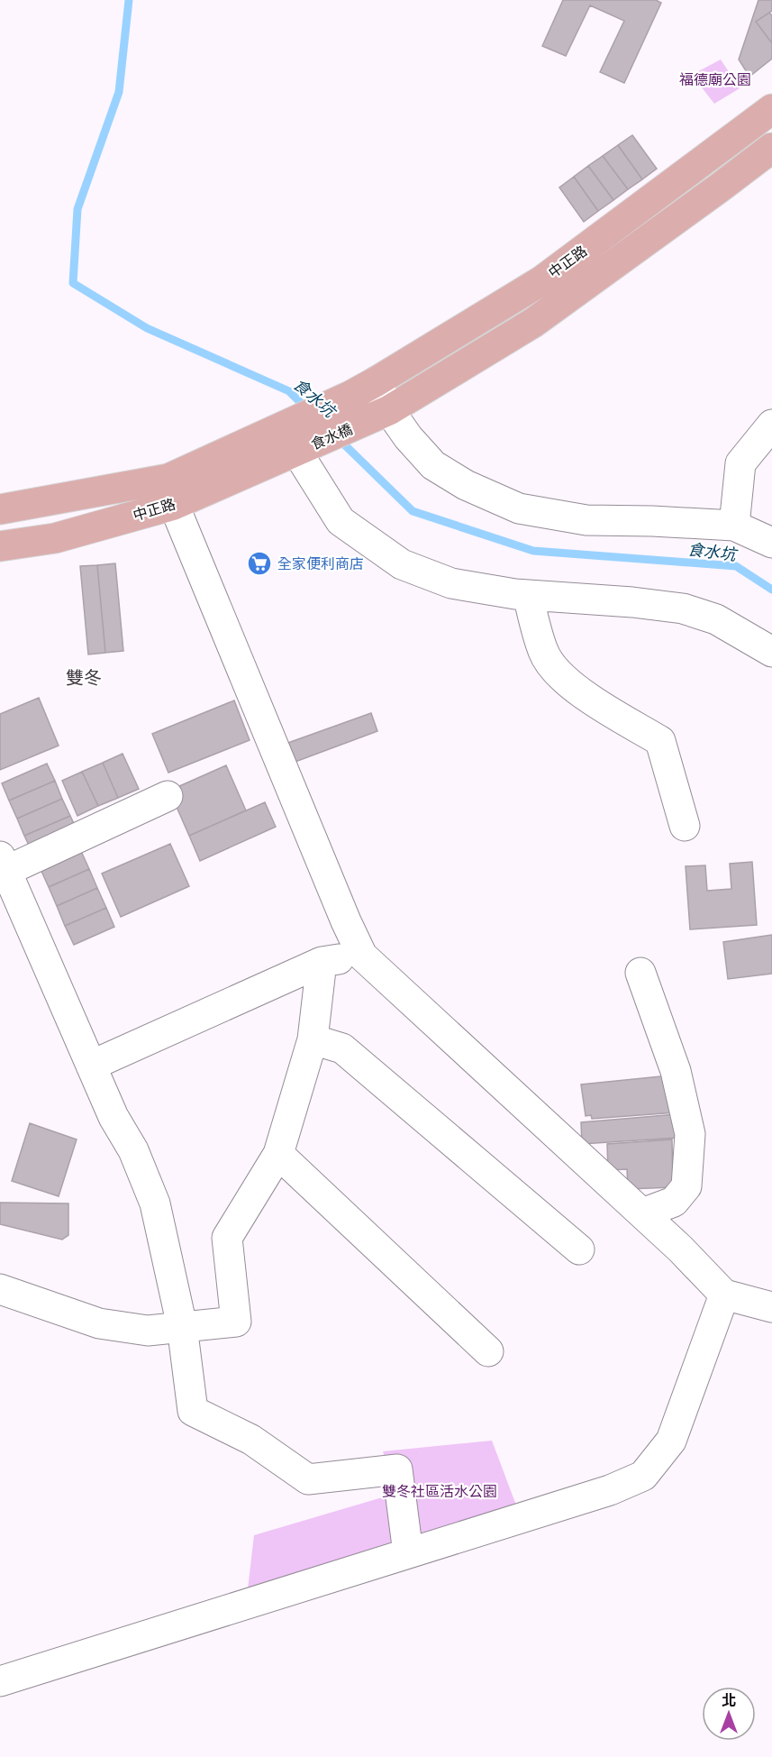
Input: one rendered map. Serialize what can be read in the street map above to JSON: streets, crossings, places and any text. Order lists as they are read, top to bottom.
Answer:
{
  "streets": {
    "main road": ["中正路", "食水橋"]
  },
  "crossings": [
    ["中正路", "食水橋"]
  ],
  "districts": ["雙冬"],
  "water": ["食水坑"],
  "parks": ["福德廟公園", "雙冬社區活水公園"],
  "places": {
    "supermarket": ["全家便利商店"]
  },
  "north": "top"
}
